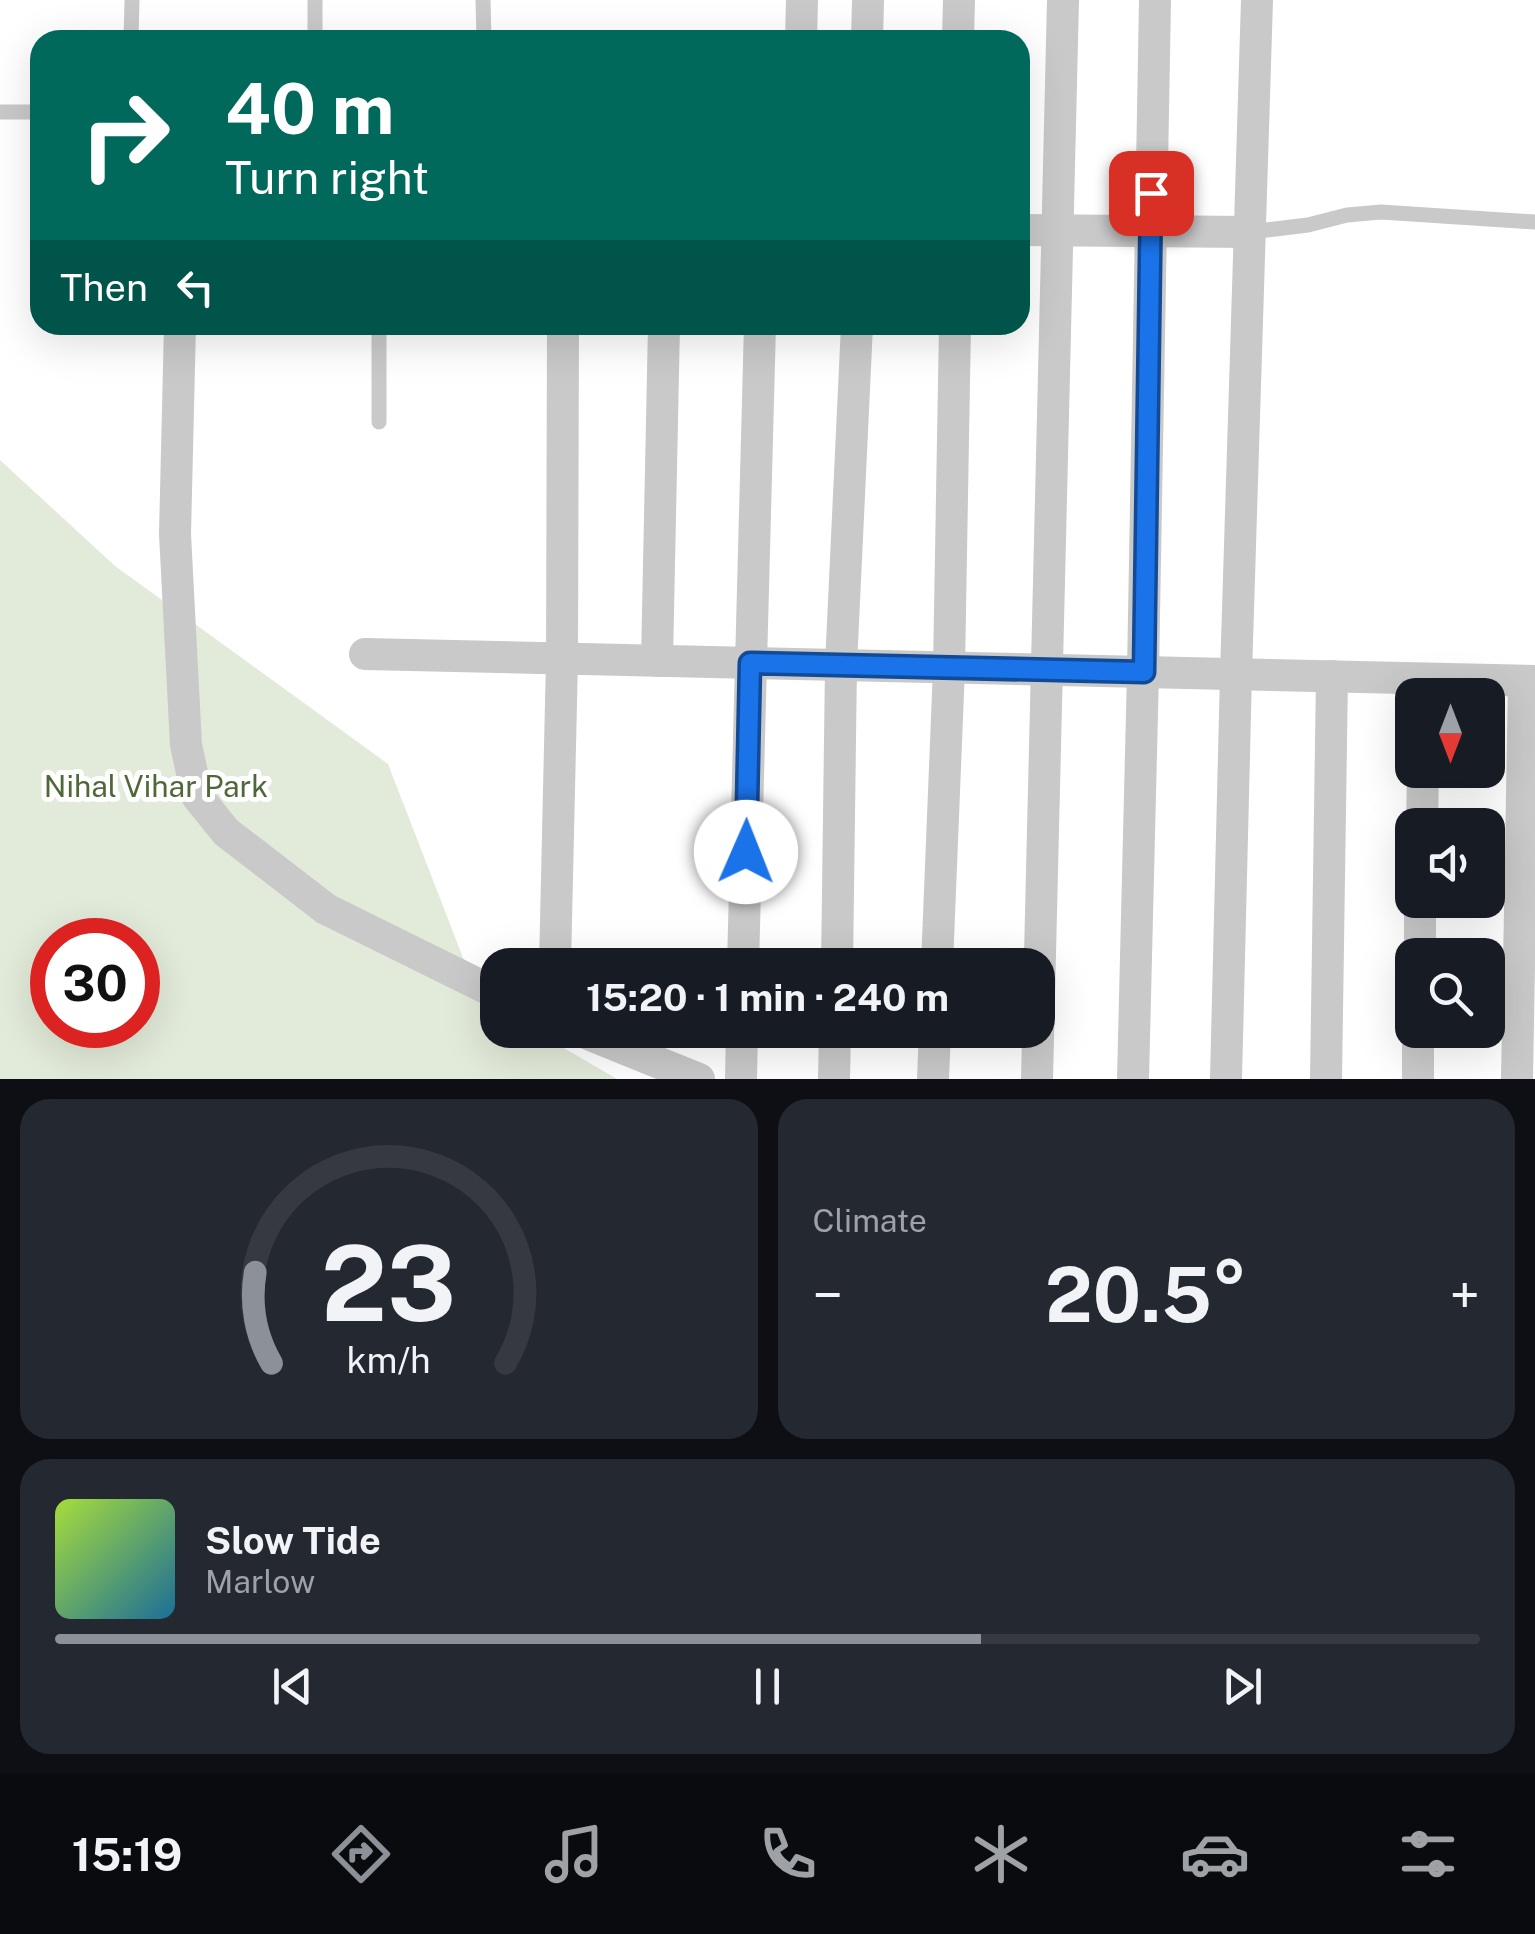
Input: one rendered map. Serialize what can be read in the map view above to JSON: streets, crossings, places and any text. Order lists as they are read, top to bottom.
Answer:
{
  "parks": ["Nihal Vihar Park"],
  "north": "bottom",
  "page": {
    "turn": ["40 m", "Turn right"],
    "then": "Then",
    "limit": "30",
    "trip": "15:20 · 1 min · 240 m",
    "tile": "Climate",
    "heat": ["−", "20.5°", "+"],
    "song": ["Slow Tide", "Marlow"],
    "tabs": "15:19",
    "gauge": ["23", "km/h"]
  }
}
